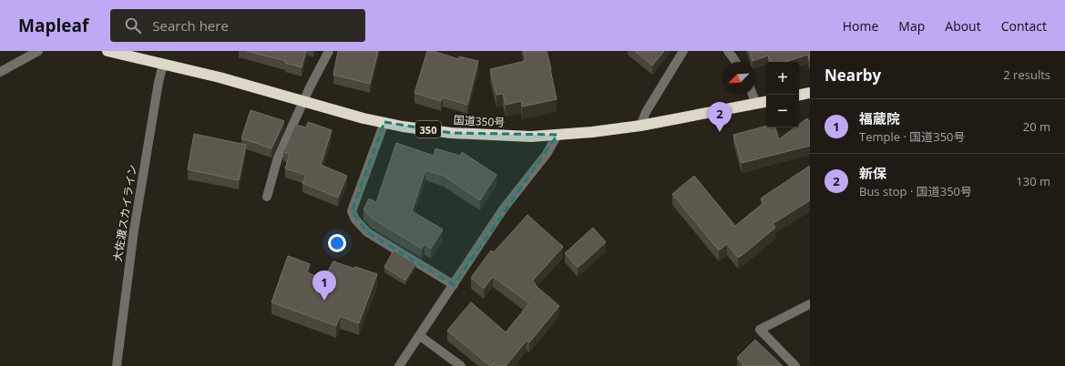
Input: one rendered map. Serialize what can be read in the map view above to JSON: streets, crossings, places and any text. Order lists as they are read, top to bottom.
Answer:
{
  "streets": {
    "highway": ["国道350号", "350"],
    "street": ["大佐渡スカイライン"]
  },
  "crossings": [
    ["国道350号", "大佐渡スカイライン"]
  ],
  "north": "bottom left",
  "page": {
    "header": "Mapleaf",
    "search": "Search here",
    "nav": [
      "Home",
      "Map",
      "About",
      "Contact"
    ],
    "heading": ["Nearby", "2 results"],
    "map_buttons": ["+", "−"],
    "list": [
      {
        "mark": "1",
        "name": "福蔵院",
        "note": "Temple · 国道350号",
        "value": "20 m"
      },
      {
        "mark": "2",
        "name": "新保",
        "note": "Bus stop · 国道350号",
        "value": "130 m"
      }
    ],
    "pins": ["2", "1"]
  }
}
